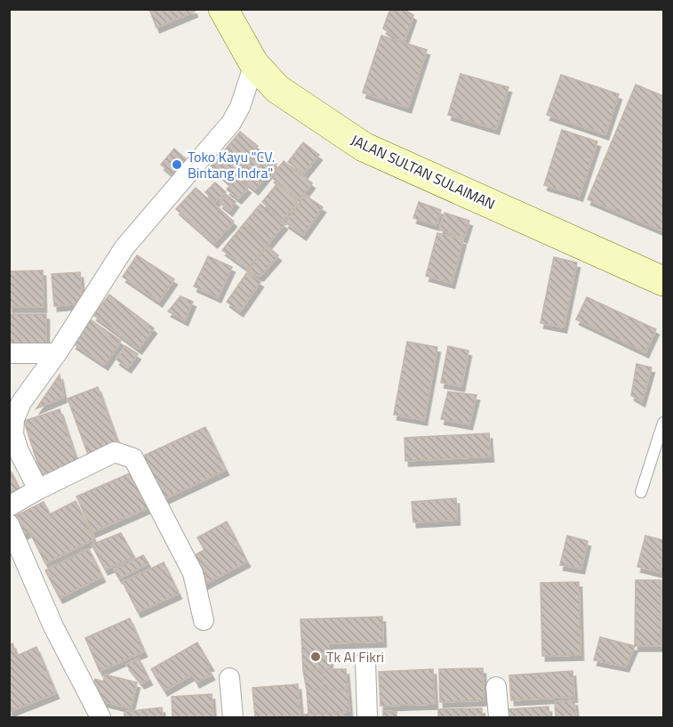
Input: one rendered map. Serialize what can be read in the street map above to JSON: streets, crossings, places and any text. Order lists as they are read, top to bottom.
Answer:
{
  "streets": {
    "main road": ["JALAN SULTAN SULAIMAN"]
  },
  "places": ["Toko Kayu \"CV. Bintang Indra\"", "Tk Al Fikri"]
}
